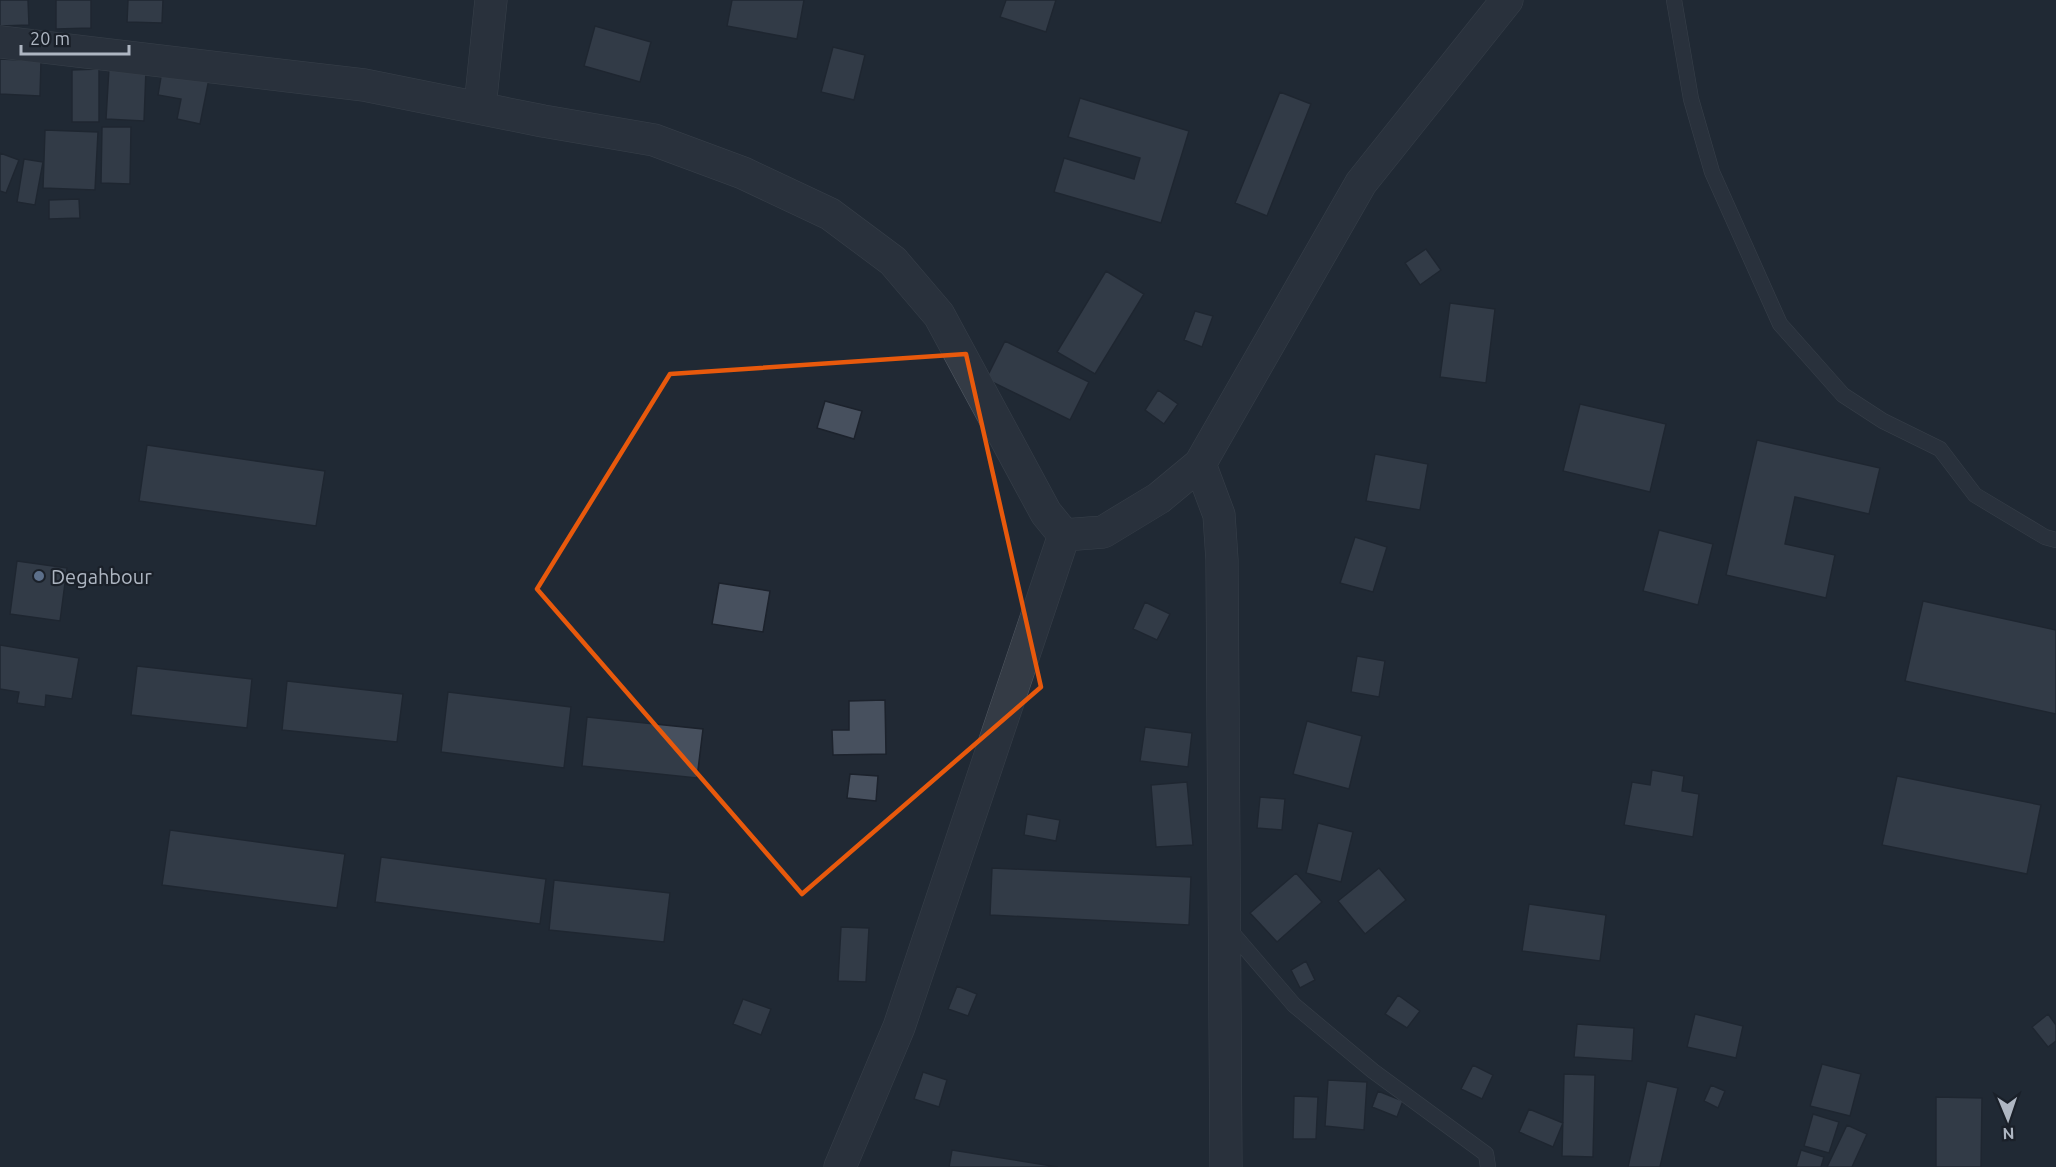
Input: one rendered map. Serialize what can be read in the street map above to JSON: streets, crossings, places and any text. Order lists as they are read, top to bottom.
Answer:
{
  "places": ["Degahbour"],
  "scale_bar": "20 m",
  "north": "bottom"
}
